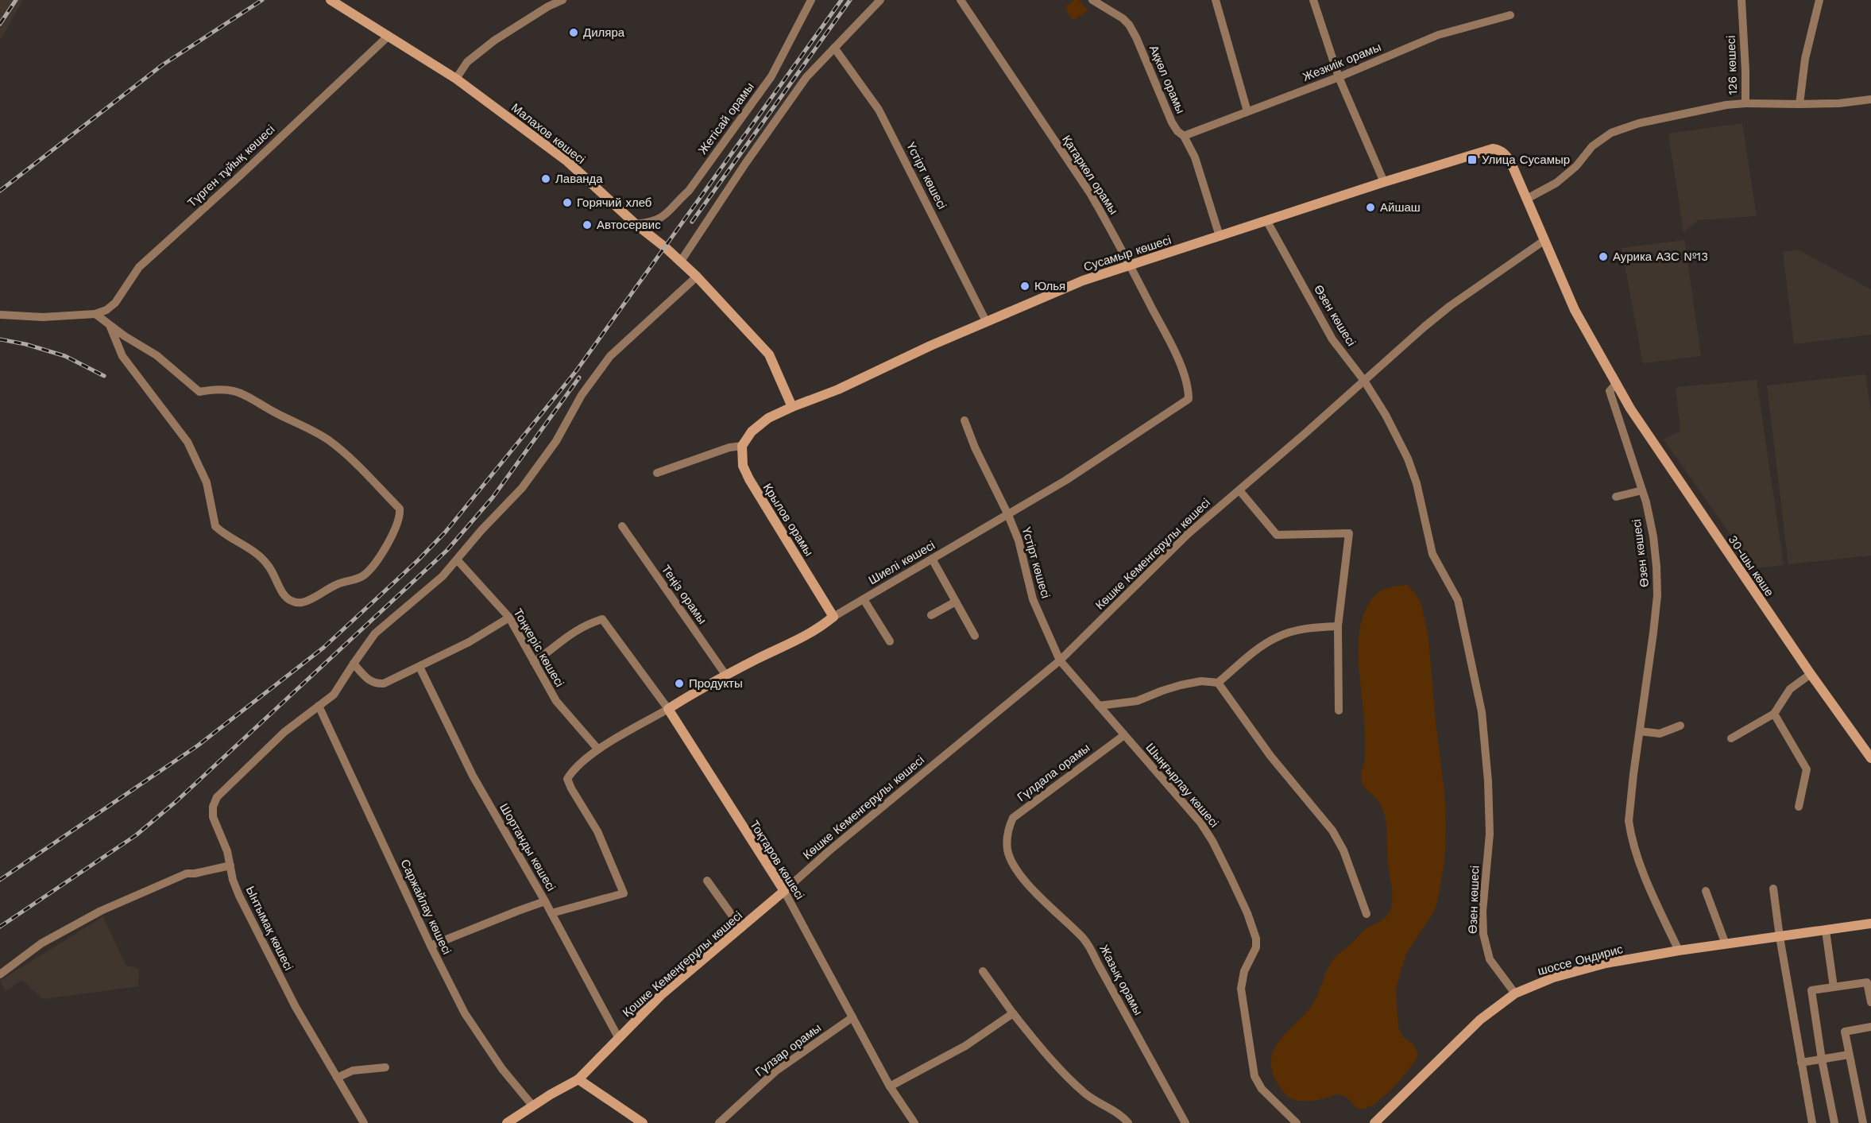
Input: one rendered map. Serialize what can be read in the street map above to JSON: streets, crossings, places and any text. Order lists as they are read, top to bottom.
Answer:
{
  "streets": {
    "main road": [
      "Малахов көшесі",
      "Сусамыр көшесі",
      "Крылов орамы",
      "Шиелі көшесі",
      "30-шы көше",
      "Тоқтаров көшесі",
      "шоссе Ондирис",
      "Қошке Кемеңгерұлы көшесі"
    ],
    "street": [
      "Жезкиік орамы",
      "126 көшесі",
      "Ақкөл орамы",
      "Жетісай орамы",
      "Түрген тұйық көшесі",
      "Қатаркөл орамы",
      "Үстірт көшесі",
      "Өзен көшесі",
      "Көшке Кеменгерұлы көшесі",
      "Теңіз орамы",
      "Тоңкерiс көшесі",
      "Гүлдала орамы",
      "Шыңғырлау көшесі",
      "Шортанды көшесі",
      "Саржайлау көшесі",
      "Ынтымақ көшесі",
      "Жазық орамы",
      "Гүлзар орамы"
    ]
  },
  "crossings": [
    ["Жезкиік орамы", "Ақкөл орамы"],
    ["Ақкөл орамы", "Сусамыр көшесі"],
    ["Жетісай орамы", "Малахов көшесі"],
    ["Малахов көшесі", "Түрген тұйық көшесі"],
    ["Малахов көшесі", "Сусамыр көшесі"],
    ["Малахов көшесі", "Ынтымақ көшесі"],
    ["Қатаркөл орамы", "Сусамыр көшесі"],
    ["Қатаркөл орамы", "Шиелі көшесі"],
    ["Үстірт көшесі", "Сусамыр көшесі"],
    ["Үстірт көшесі", "Көшке Кеменгерұлы көшесі"],
    ["Үстірт көшесі", "Шиелі көшесі"],
    ["Үстірт көшесі", "Шыңғырлау көшесі"],
    ["Сусамыр көшесі", "Өзен көшесі"],
    ["Сусамыр көшесі", "Крылов орамы"],
    ["Өзен көшесі", "Көшке Кеменгерұлы көшесі"],
    ["Өзен көшесі", "30-шы көше"],
    ["Өзен көшесі", "шоссе Ондирис"],
    ["Крылов орамы", "Шиелі көшесі"],
    ["Көшке Кеменгерұлы көшесі", "Шыңғырлау көшесі"],
    ["Көшке Кеменгерұлы көшесі", "Тоқтаров көшесі"],
    ["Көшке Кеменгерұлы көшесі", "Қошке Кемеңгерұлы көшесі"],
    ["Шиелі көшесі", "Теңіз орамы"],
    ["Шиелі көшесі", "Тоңкерiс көшесі"],
    ["Шиелі көшесі", "Шортанды көшесі"],
    ["Шиелі көшесі", "Тоқтаров көшесі"],
    ["Тоңкерiс көшесі", "Тоқтаров көшесі"],
    ["Тоңкерiс көшесі", "Ынтымақ көшесі"],
    ["Гүлдала орамы", "Шыңғырлау көшесі"],
    ["Гүлдала орамы", "Жазық орамы"],
    ["Шортанды көшесі", "Қошке Кемеңгерұлы көшесі"],
    ["Тоқтаров көшесі", "Қошке Кемеңгерұлы көшесі"],
    ["Тоқтаров көшесі", "Гүлзар орамы"],
    ["Саржайлау көшесі", "Ынтымақ көшесі"],
    ["Саржайлау көшесі", "Қошке Кемеңгерұлы көшесі"]
  ],
  "places": {
    "other": [
      "Диляра",
      "Лаванда",
      "Горячий хлеб",
      "Айшаш",
      "Автосервис",
      "Аурика АЗС №13",
      "Юлья",
      "Продукты"
    ],
    "transit": ["Улица Сусамыр"]
  }
}
